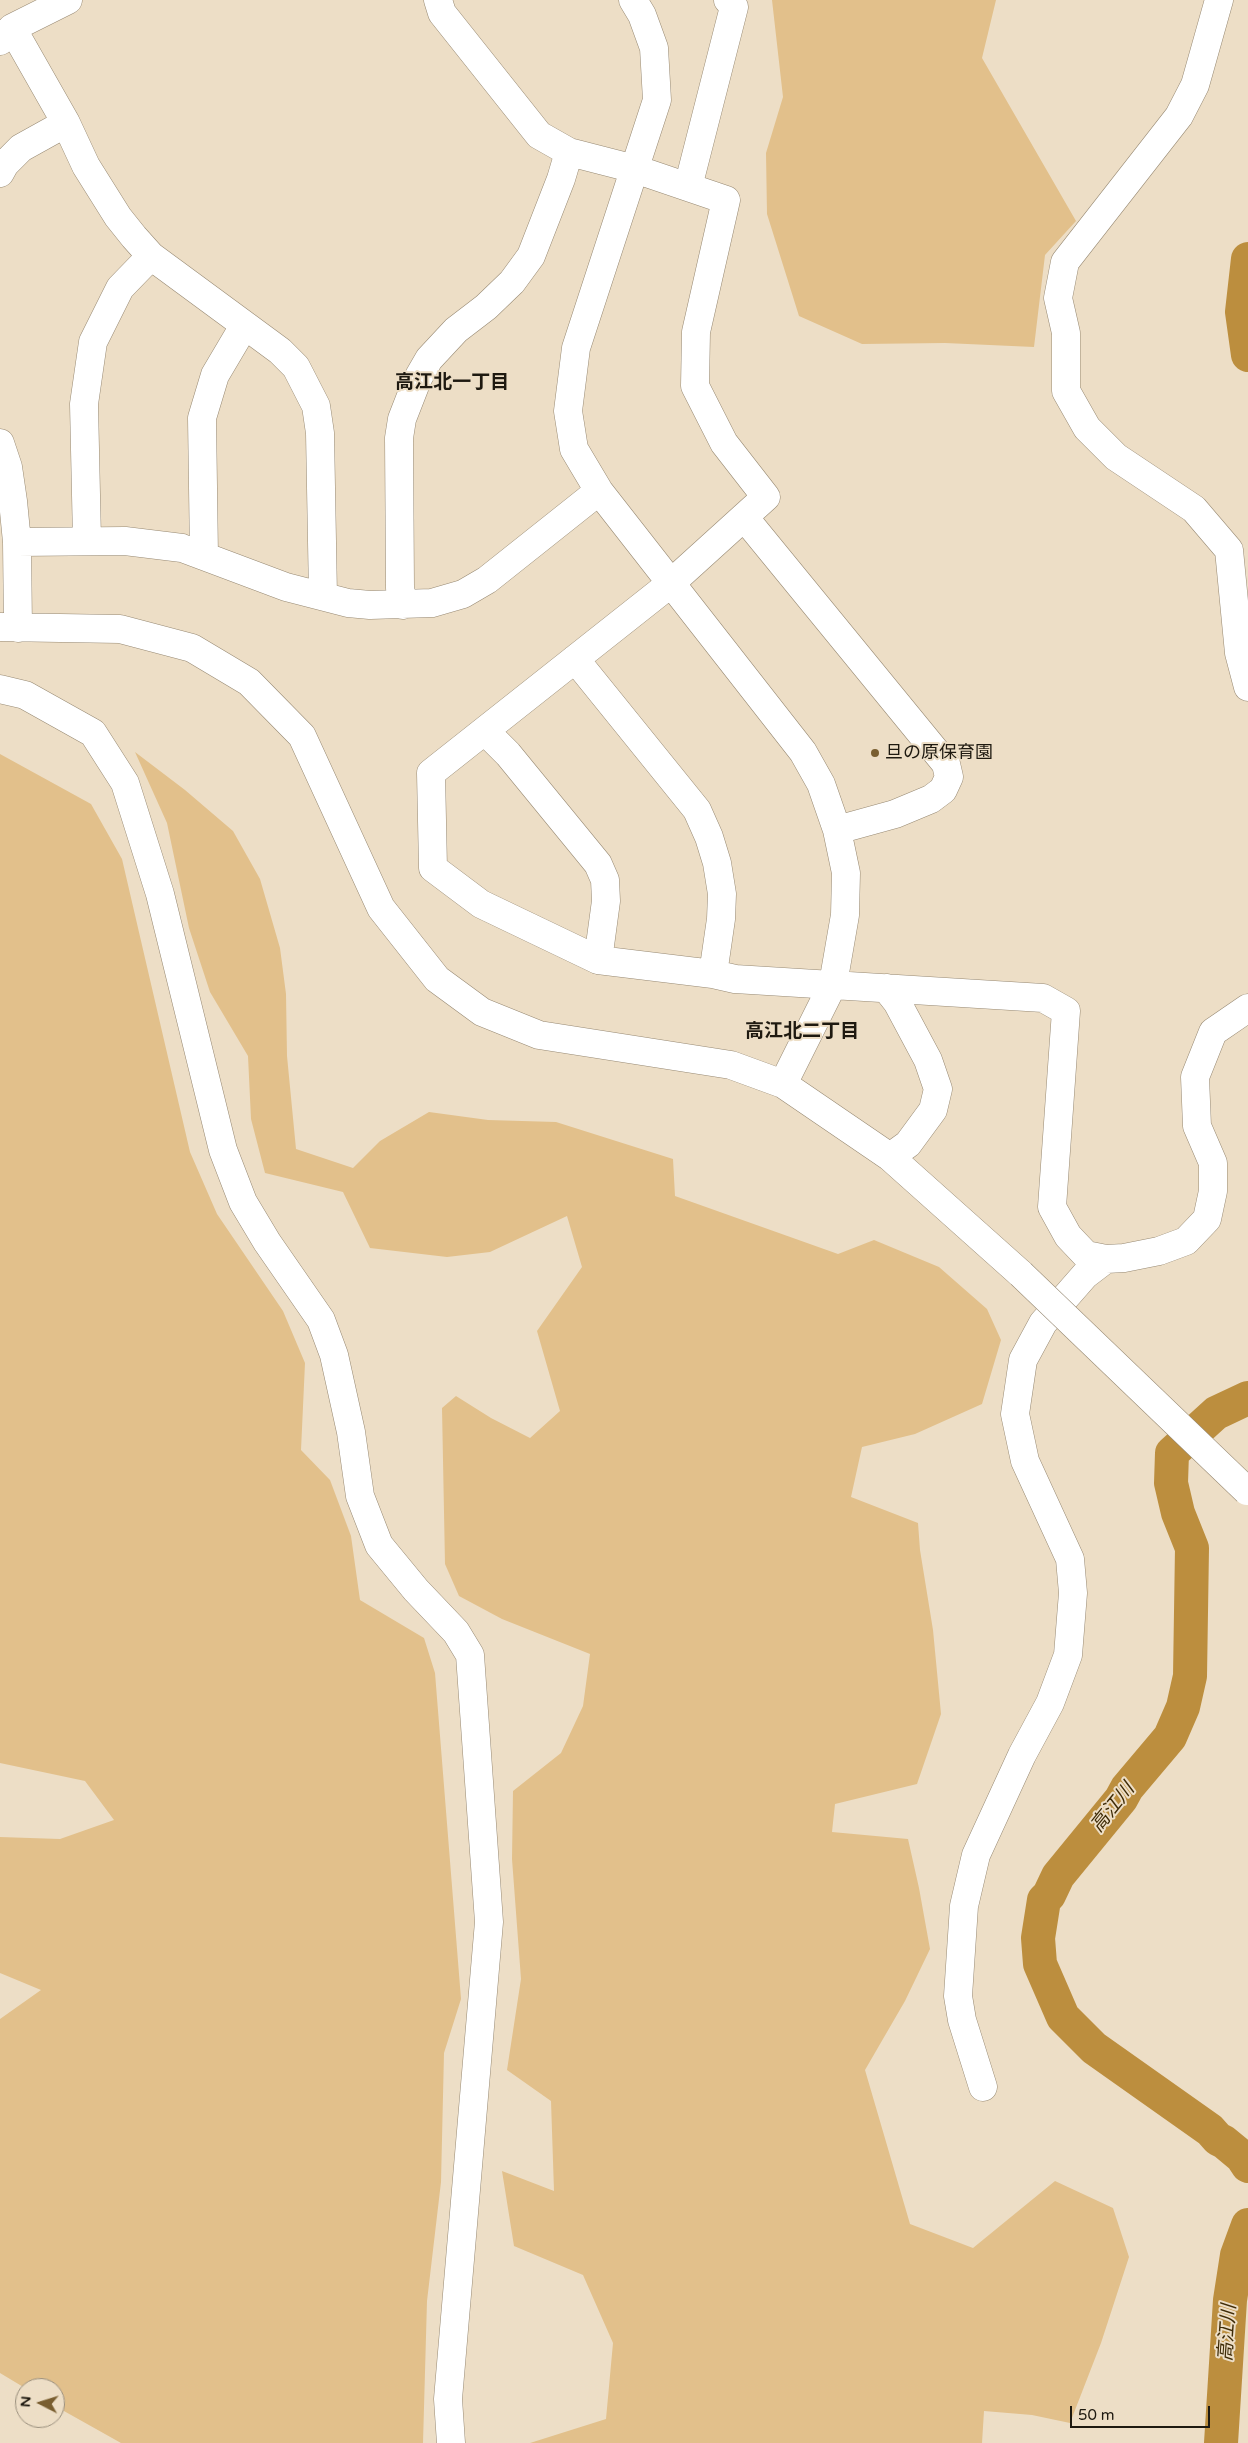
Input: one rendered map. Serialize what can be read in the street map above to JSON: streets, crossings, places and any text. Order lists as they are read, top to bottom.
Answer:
{
  "districts": ["高江北一丁目", "高江北二丁目"],
  "water": ["高江川"],
  "places": ["旦の原保育園"],
  "scale_bar": "50 m",
  "north": "left"
}
